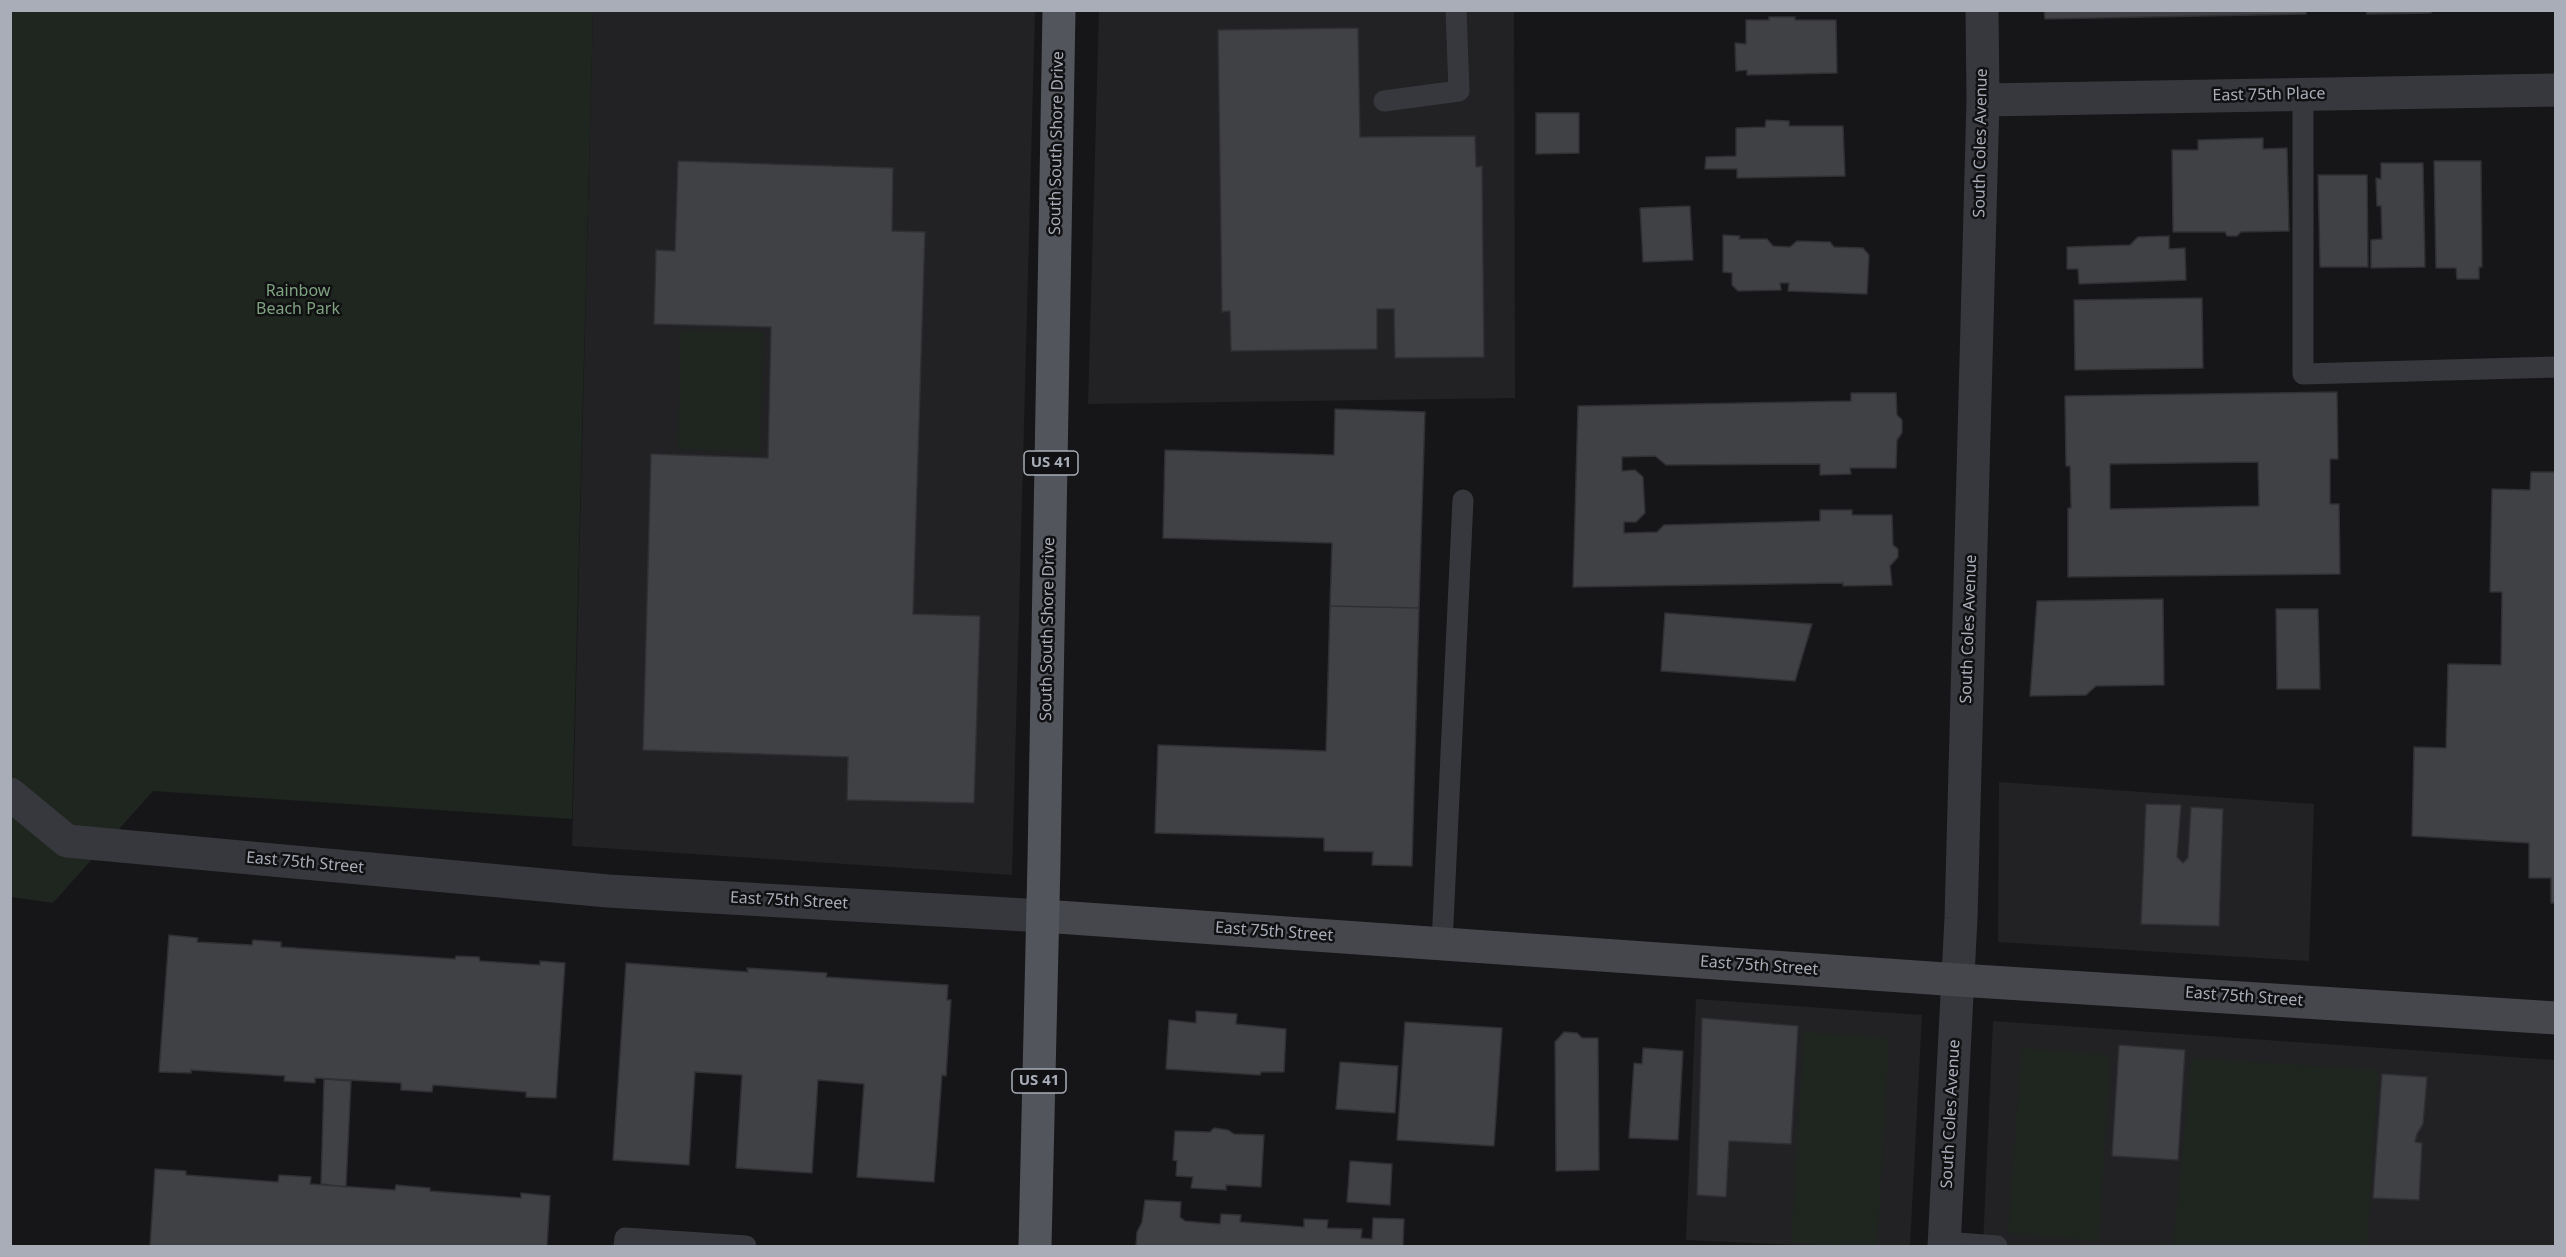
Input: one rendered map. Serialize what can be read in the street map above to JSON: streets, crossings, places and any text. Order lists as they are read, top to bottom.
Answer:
{
  "streets": {
    "main road": ["South South Shore Drive", "US 41", "East 75th Street"],
    "street": ["East 75th Place", "South Coles Avenue"]
  },
  "crossings": [
    ["East 75th Place", "South Coles Avenue"],
    ["South South Shore Drive", "East 75th Street"],
    ["South Coles Avenue", "East 75th Street"]
  ],
  "parks": ["Rainbow Beach Park"]
}
